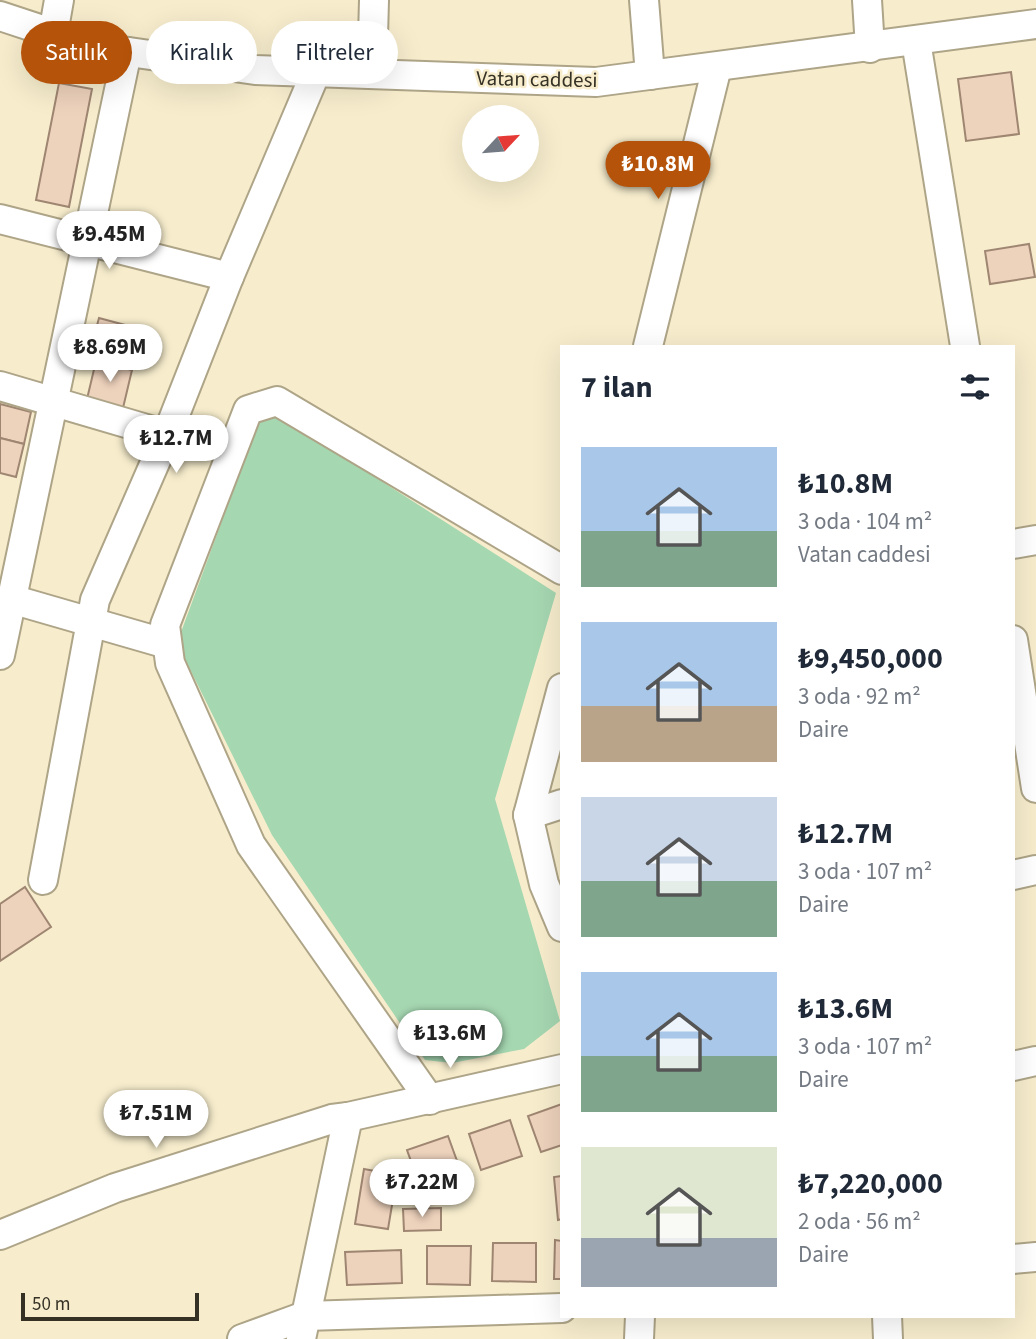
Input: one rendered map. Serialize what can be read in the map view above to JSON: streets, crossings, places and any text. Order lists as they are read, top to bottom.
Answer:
{
  "streets": {
    "street": ["Vatan caddesi"]
  },
  "scale_bar": "50 m",
  "north": "top right",
  "page": {
    "chip": ["Satılık", "Kiralık", "Filtreler"],
    "price": [
      "₺10.8M",
      "₺9.45M",
      "₺8.69M",
      "₺12.7M",
      "₺13.6M",
      "₺7.51M",
      "₺7.22M"
    ],
    "heading": "7 ilan",
    "list": [
      {
        "name": "₺10.8M",
        "note": "3 oda · 104 m² · Vatan caddesi"
      },
      {
        "name": "₺9,450,000",
        "note": "3 oda · 92 m² · Daire"
      },
      {
        "name": "₺12.7M",
        "note": "3 oda · 107 m² · Daire"
      },
      {
        "name": "₺13.6M",
        "note": "3 oda · 107 m² · Daire"
      },
      {
        "name": "₺7,220,000",
        "note": "2 oda · 56 m² · Daire"
      }
    ],
    "scale": "50 m"
  }
}
